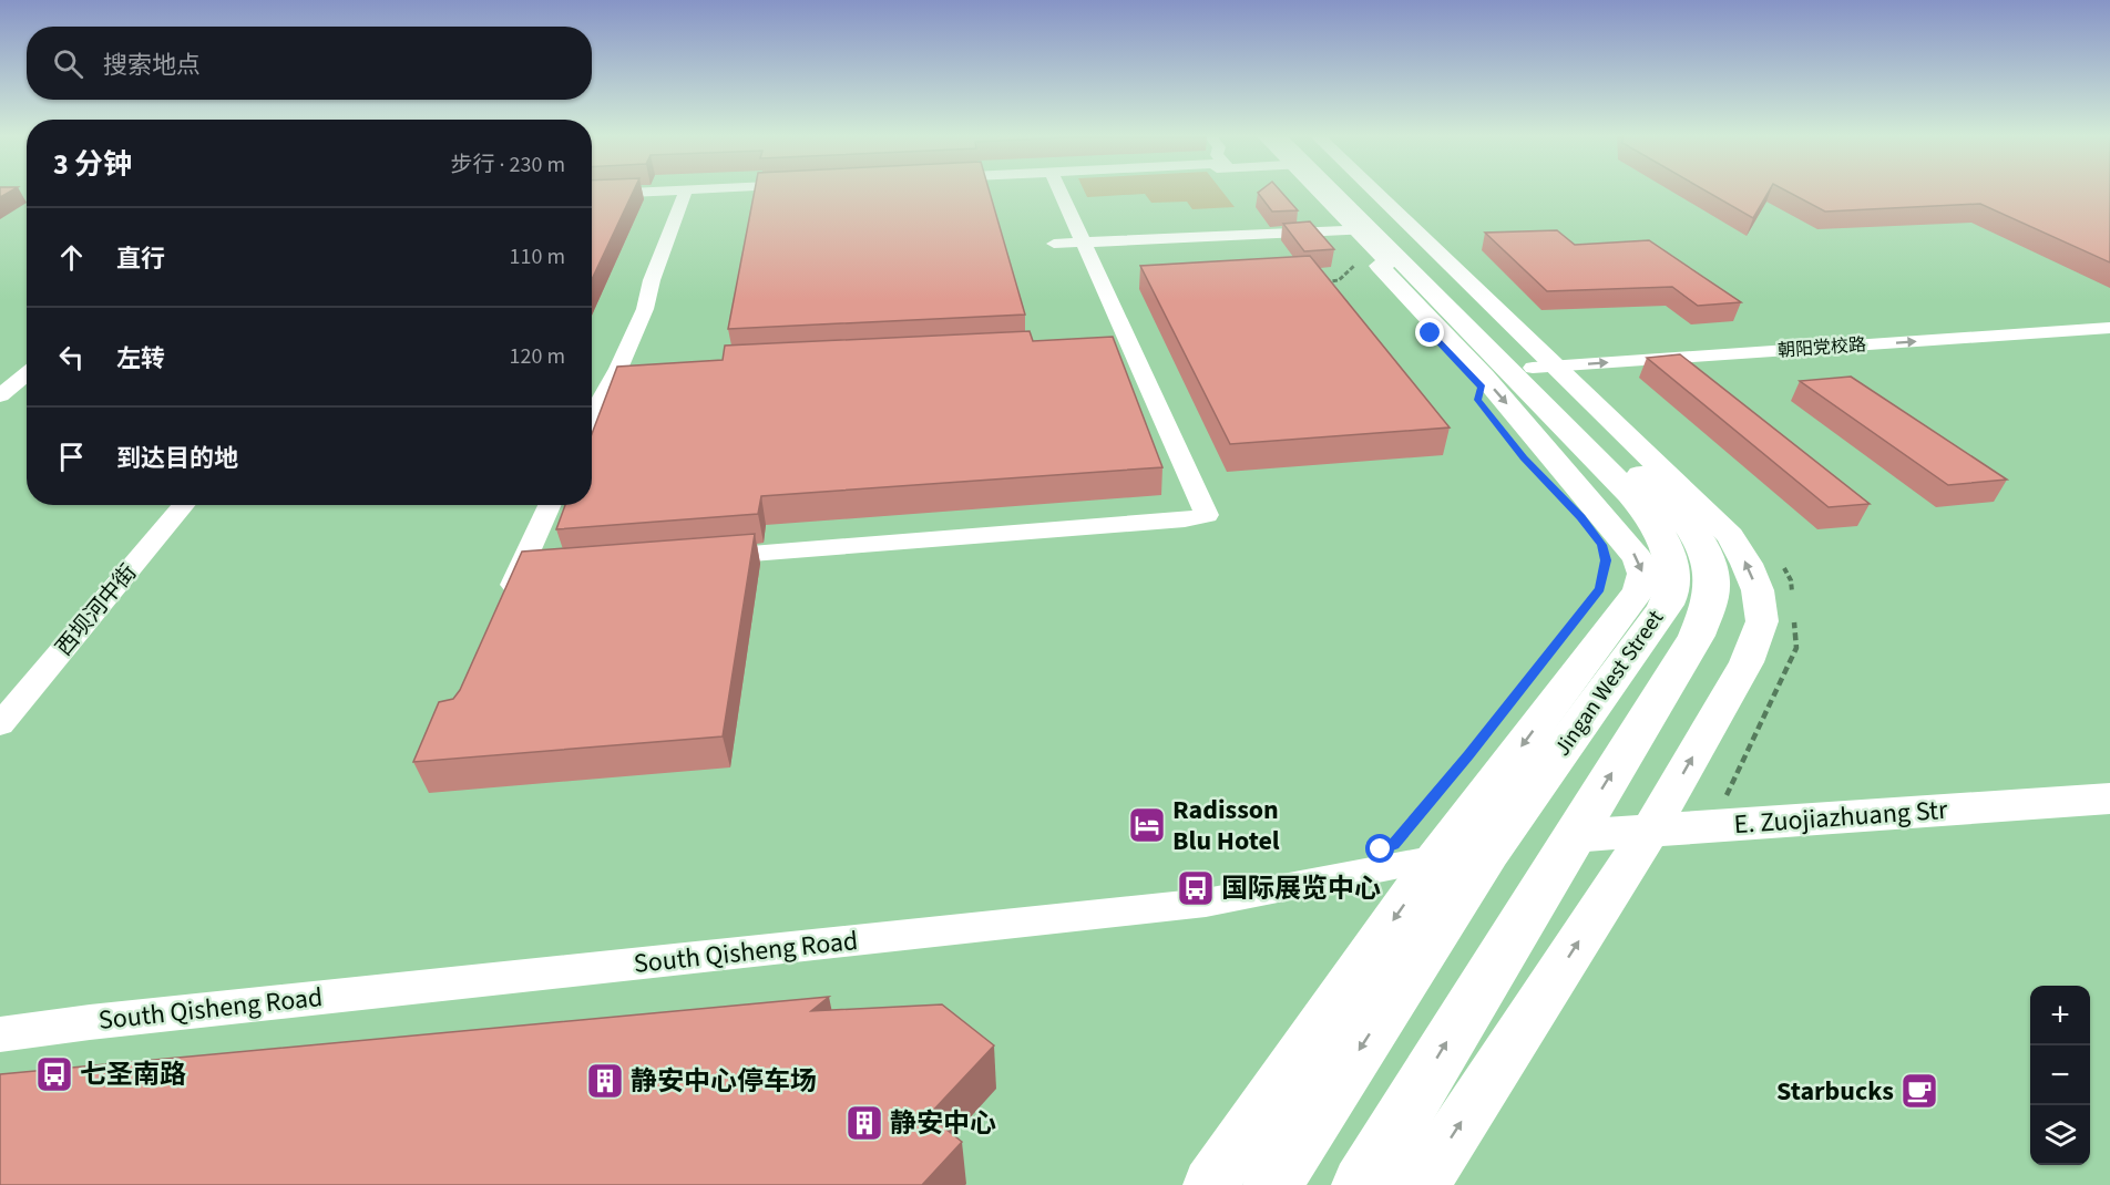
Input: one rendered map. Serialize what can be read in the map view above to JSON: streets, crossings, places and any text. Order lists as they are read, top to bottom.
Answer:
{
  "streets": {
    "main road": ["Jingan West Street"],
    "street": [
      "朝阳党校路",
      "西坝河中街",
      "E. Zuojiazhuang Str",
      "South Qisheng Road"
    ]
  },
  "crossings": [
    ["朝阳党校路", "Jingan West Street"],
    ["Jingan West Street", "E. Zuojiazhuang Str"],
    ["Jingan West Street", "South Qisheng Road"]
  ],
  "one_way": ["朝阳党校路"],
  "places": {
    "hotel": ["Radisson Blu Hotel"],
    "bus stop": ["国际展览中心", "七圣南路"],
    "building": ["静安中心停车场", "静安中心"],
    "cafe": ["Starbucks"]
  },
  "page": {
    "search": "搜索地点",
    "heading": ["3 分钟", "步行 · 230 m"],
    "list": [
      ["直行", "110 m"],
      ["左转", "120 m"],
      "到达目的地"
    ],
    "map_buttons": ["+", "−"]
  }
}
